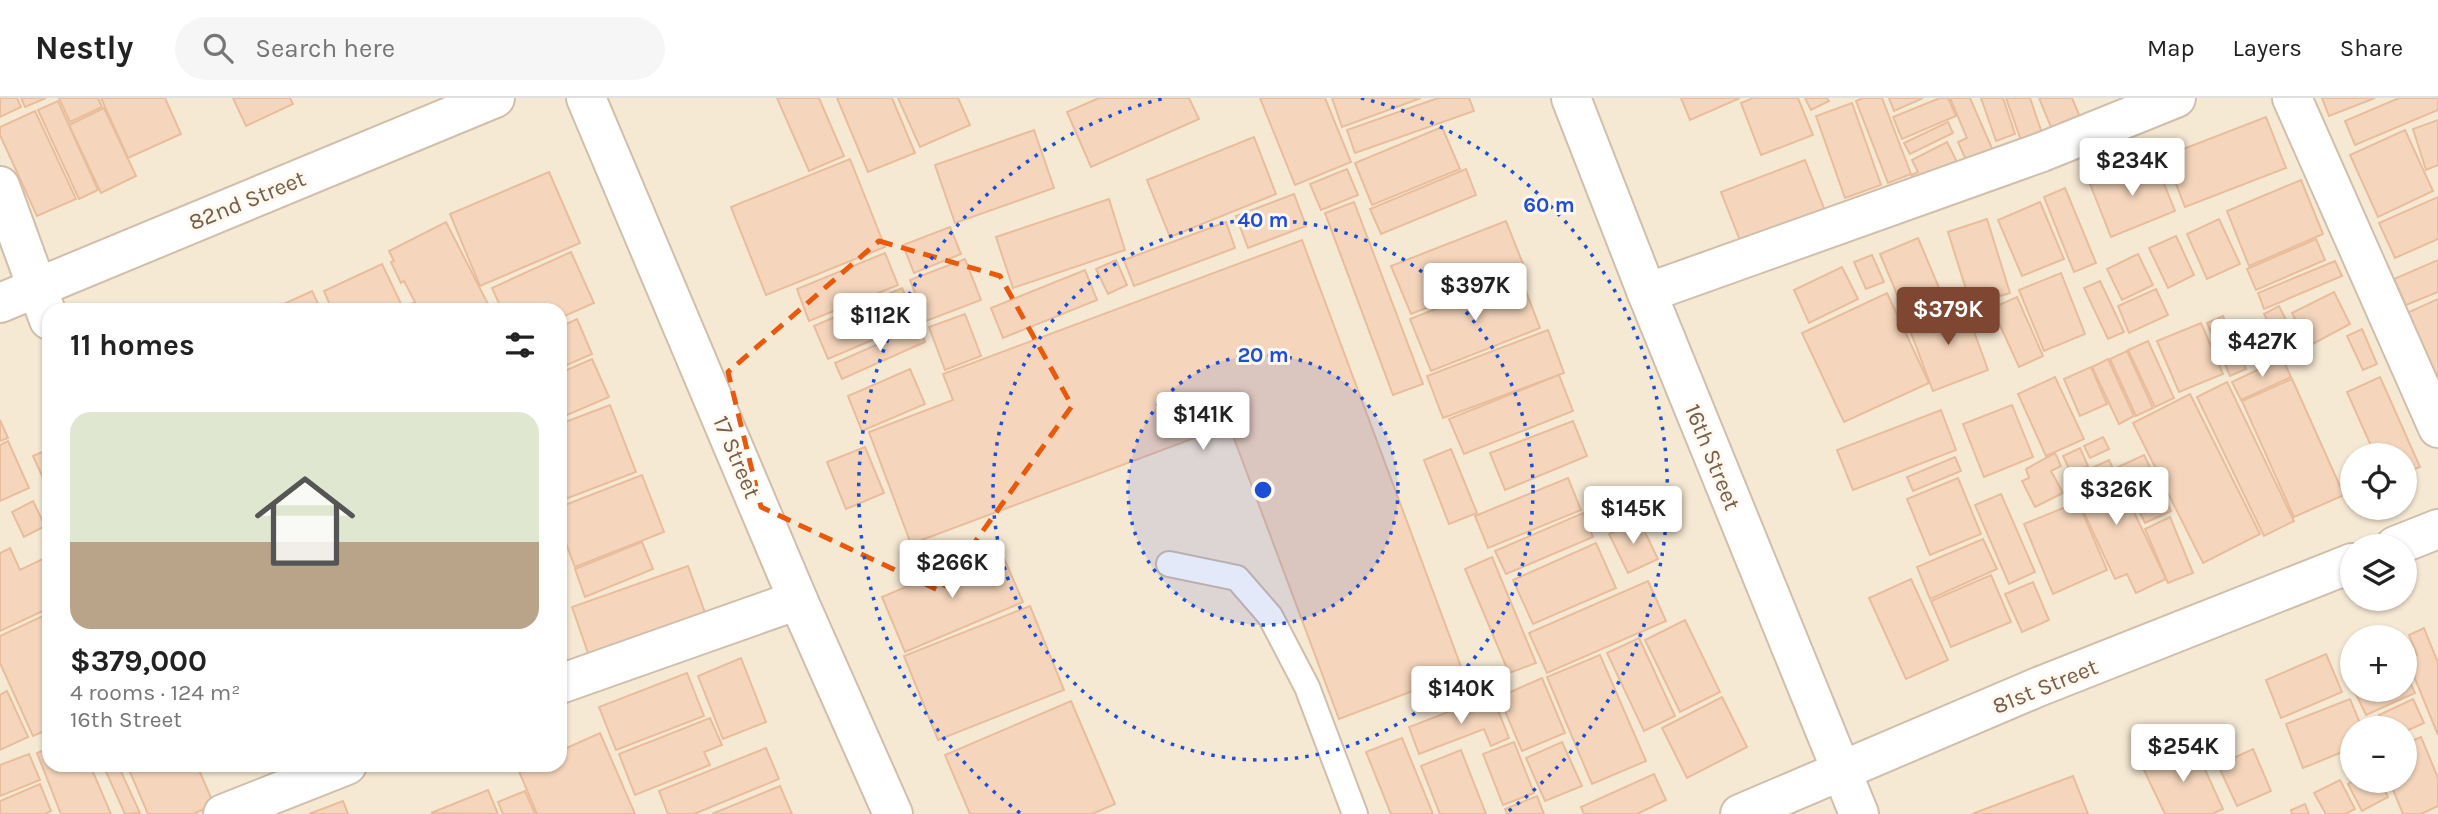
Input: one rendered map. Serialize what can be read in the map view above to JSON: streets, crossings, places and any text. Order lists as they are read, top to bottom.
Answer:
{
  "streets": {
    "street": [
      "82nd Street",
      "17 Street",
      "16th Street",
      "81st Street"
    ]
  },
  "crossings": [
    ["16th Street", "81st Street"]
  ],
  "page": {
    "header": "Nestly",
    "search": "Search here",
    "nav": ["Map", "Layers", "Share"],
    "price": [
      "$234K",
      "$397K",
      "$379K",
      "$112K",
      "$427K",
      "$141K",
      "$326K",
      "$145K",
      "$266K",
      "$140K",
      "$254K"
    ],
    "heading": "11 homes",
    "list": [
      {
        "name": "$379,000",
        "note": "4 rooms · 124 m² · 16th Street"
      }
    ],
    "map_buttons": ["+", "−"]
  },
  "rings": ["60 m", "40 m", "20 m"]
}
